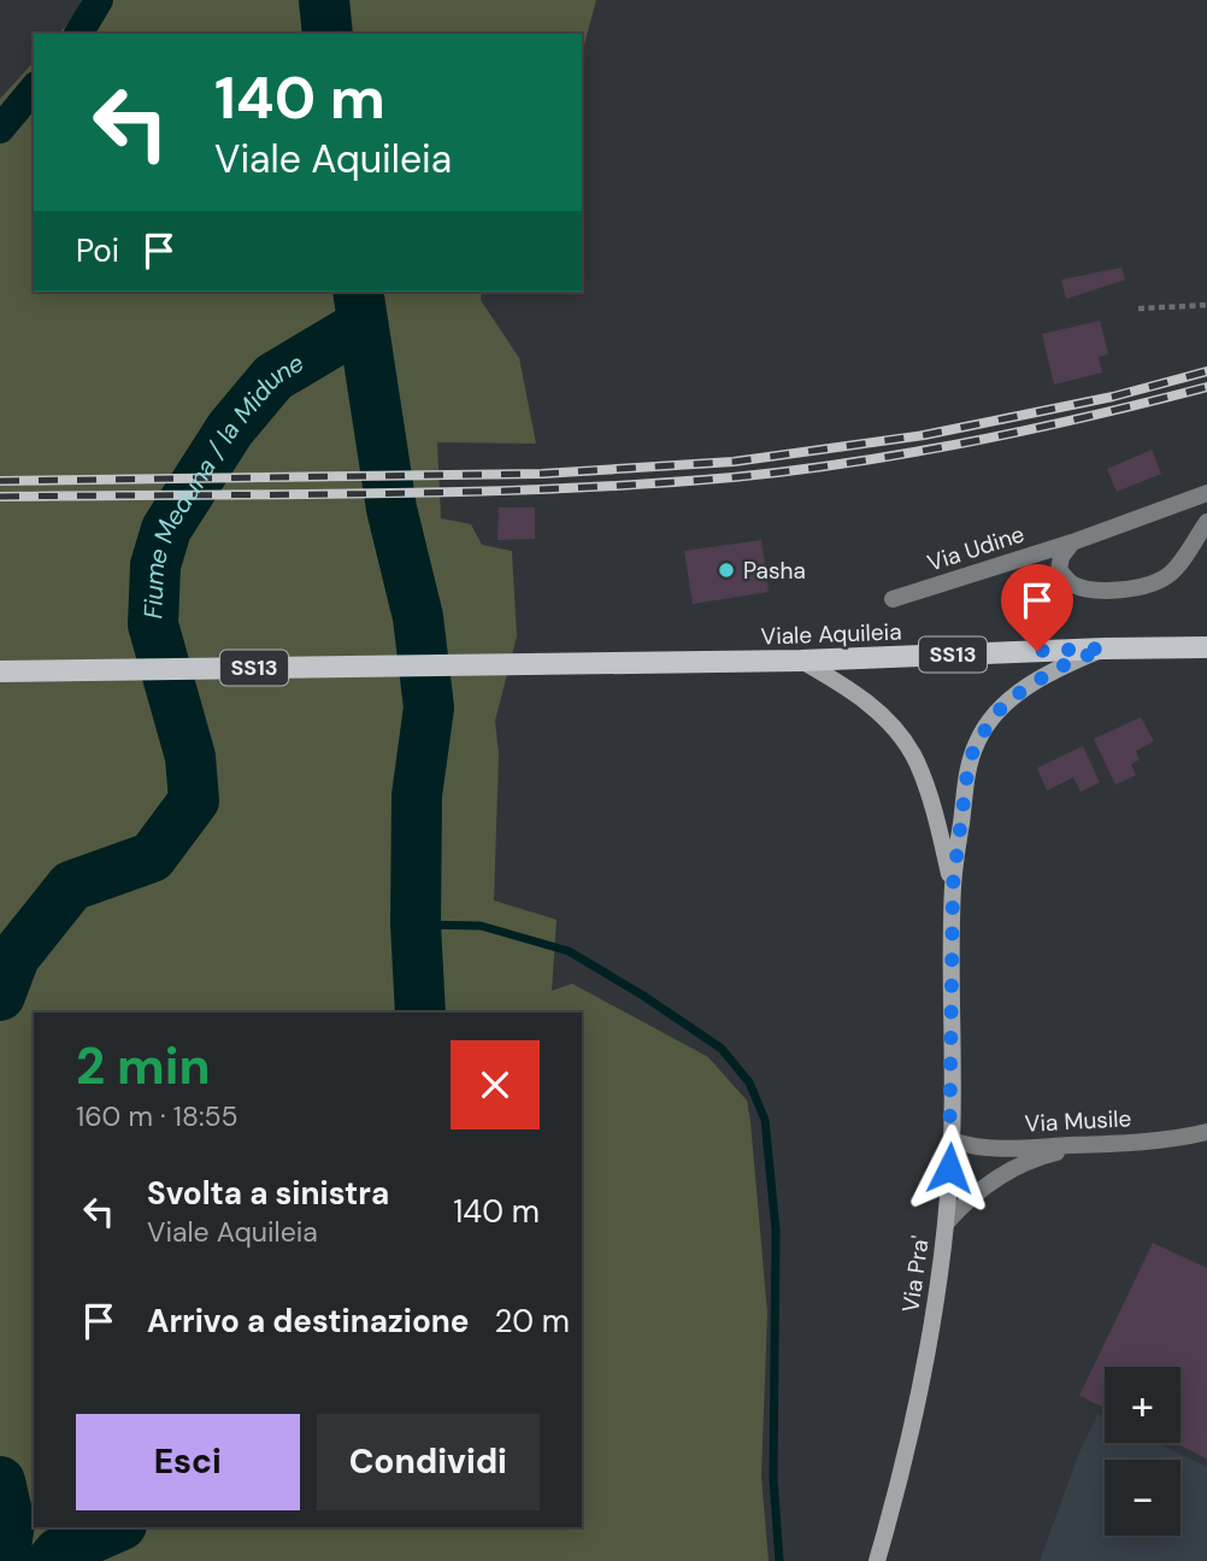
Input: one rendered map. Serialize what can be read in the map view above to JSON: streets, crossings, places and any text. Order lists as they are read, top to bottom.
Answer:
{
  "streets": {
    "main road": ["Viale Aquileia", "SS13"],
    "street": ["Via Udine", "Via Musile", "Via Pra'"]
  },
  "crossings": [
    ["Viale Aquileia", "Via Pra'"],
    ["Via Musile", "Via Pra'"]
  ],
  "water": ["Fiume Meduna / la Midune"],
  "places": ["Pasha"],
  "page": {
    "turn": ["140 m", "Viale Aquileia"],
    "then": "Poi",
    "heading": ["2 min", "160 m · 18:55"],
    "list": [
      {
        "name": "Svolta a sinistra",
        "note": "Viale Aquileia",
        "value": "140 m"
      },
      {
        "name": "Arrivo a destinazione",
        "value": "20 m"
      }
    ],
    "map_buttons": ["+", "−"],
    "buttons": ["Esci", "Condividi"]
  }
}
